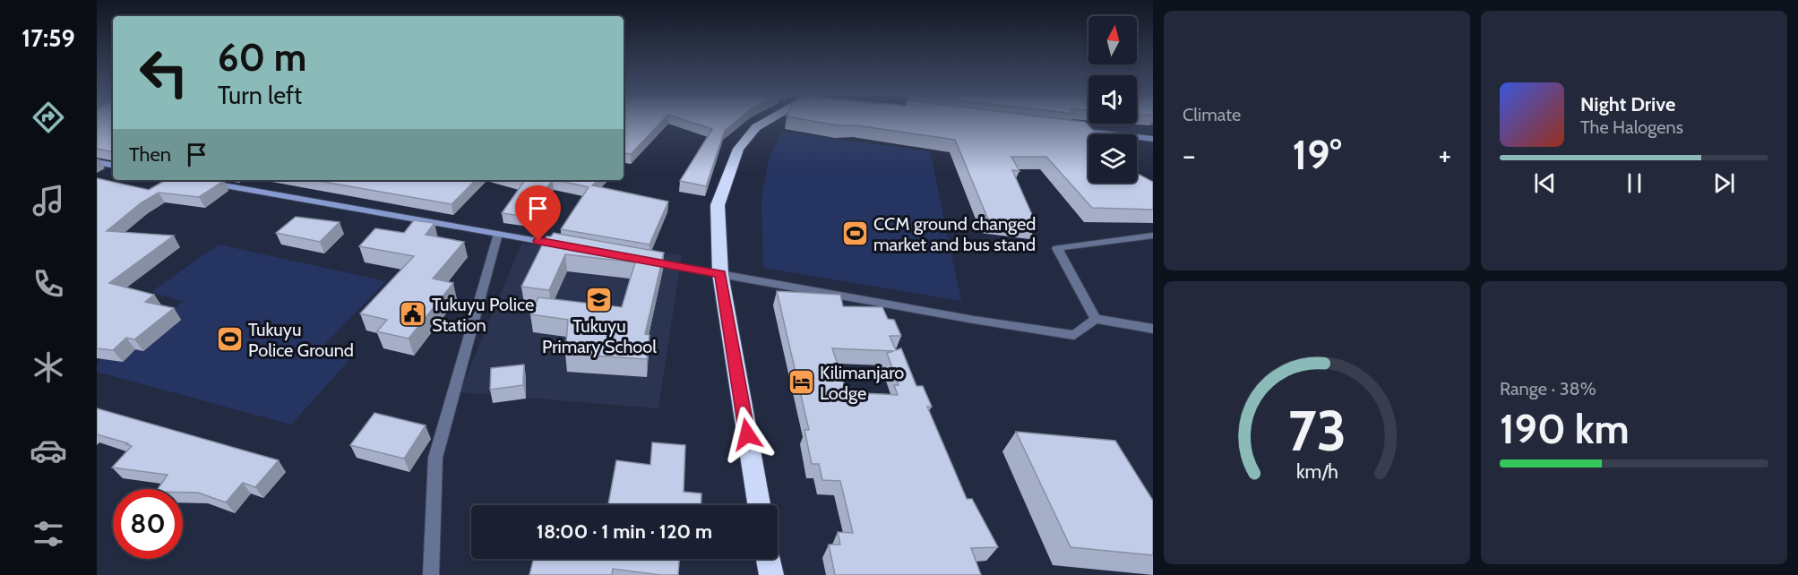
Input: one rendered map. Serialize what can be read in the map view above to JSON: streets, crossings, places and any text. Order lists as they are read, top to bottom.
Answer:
{
  "places": {
    "sports": ["CCM ground changed market and bus stand", "Tukuyu Police Ground"],
    "school or university": ["Tukuyu Primary School"],
    "public building": ["Tukuyu Police Station"],
    "hotel": ["Kilimanjaro Lodge"]
  },
  "north": "top",
  "page": {
    "tabs": "17:59",
    "tile": [
      "Climate",
      ["Range · 38%", "190 km"]
    ],
    "turn": ["60 m", "Turn left"],
    "song": ["Night Drive", "The Halogens"],
    "then": "Then",
    "heat": ["−", "19°", "+"],
    "limit": "80",
    "trip": "18:00 · 1 min · 120 m",
    "gauge": ["73", "km/h"]
  }
}
